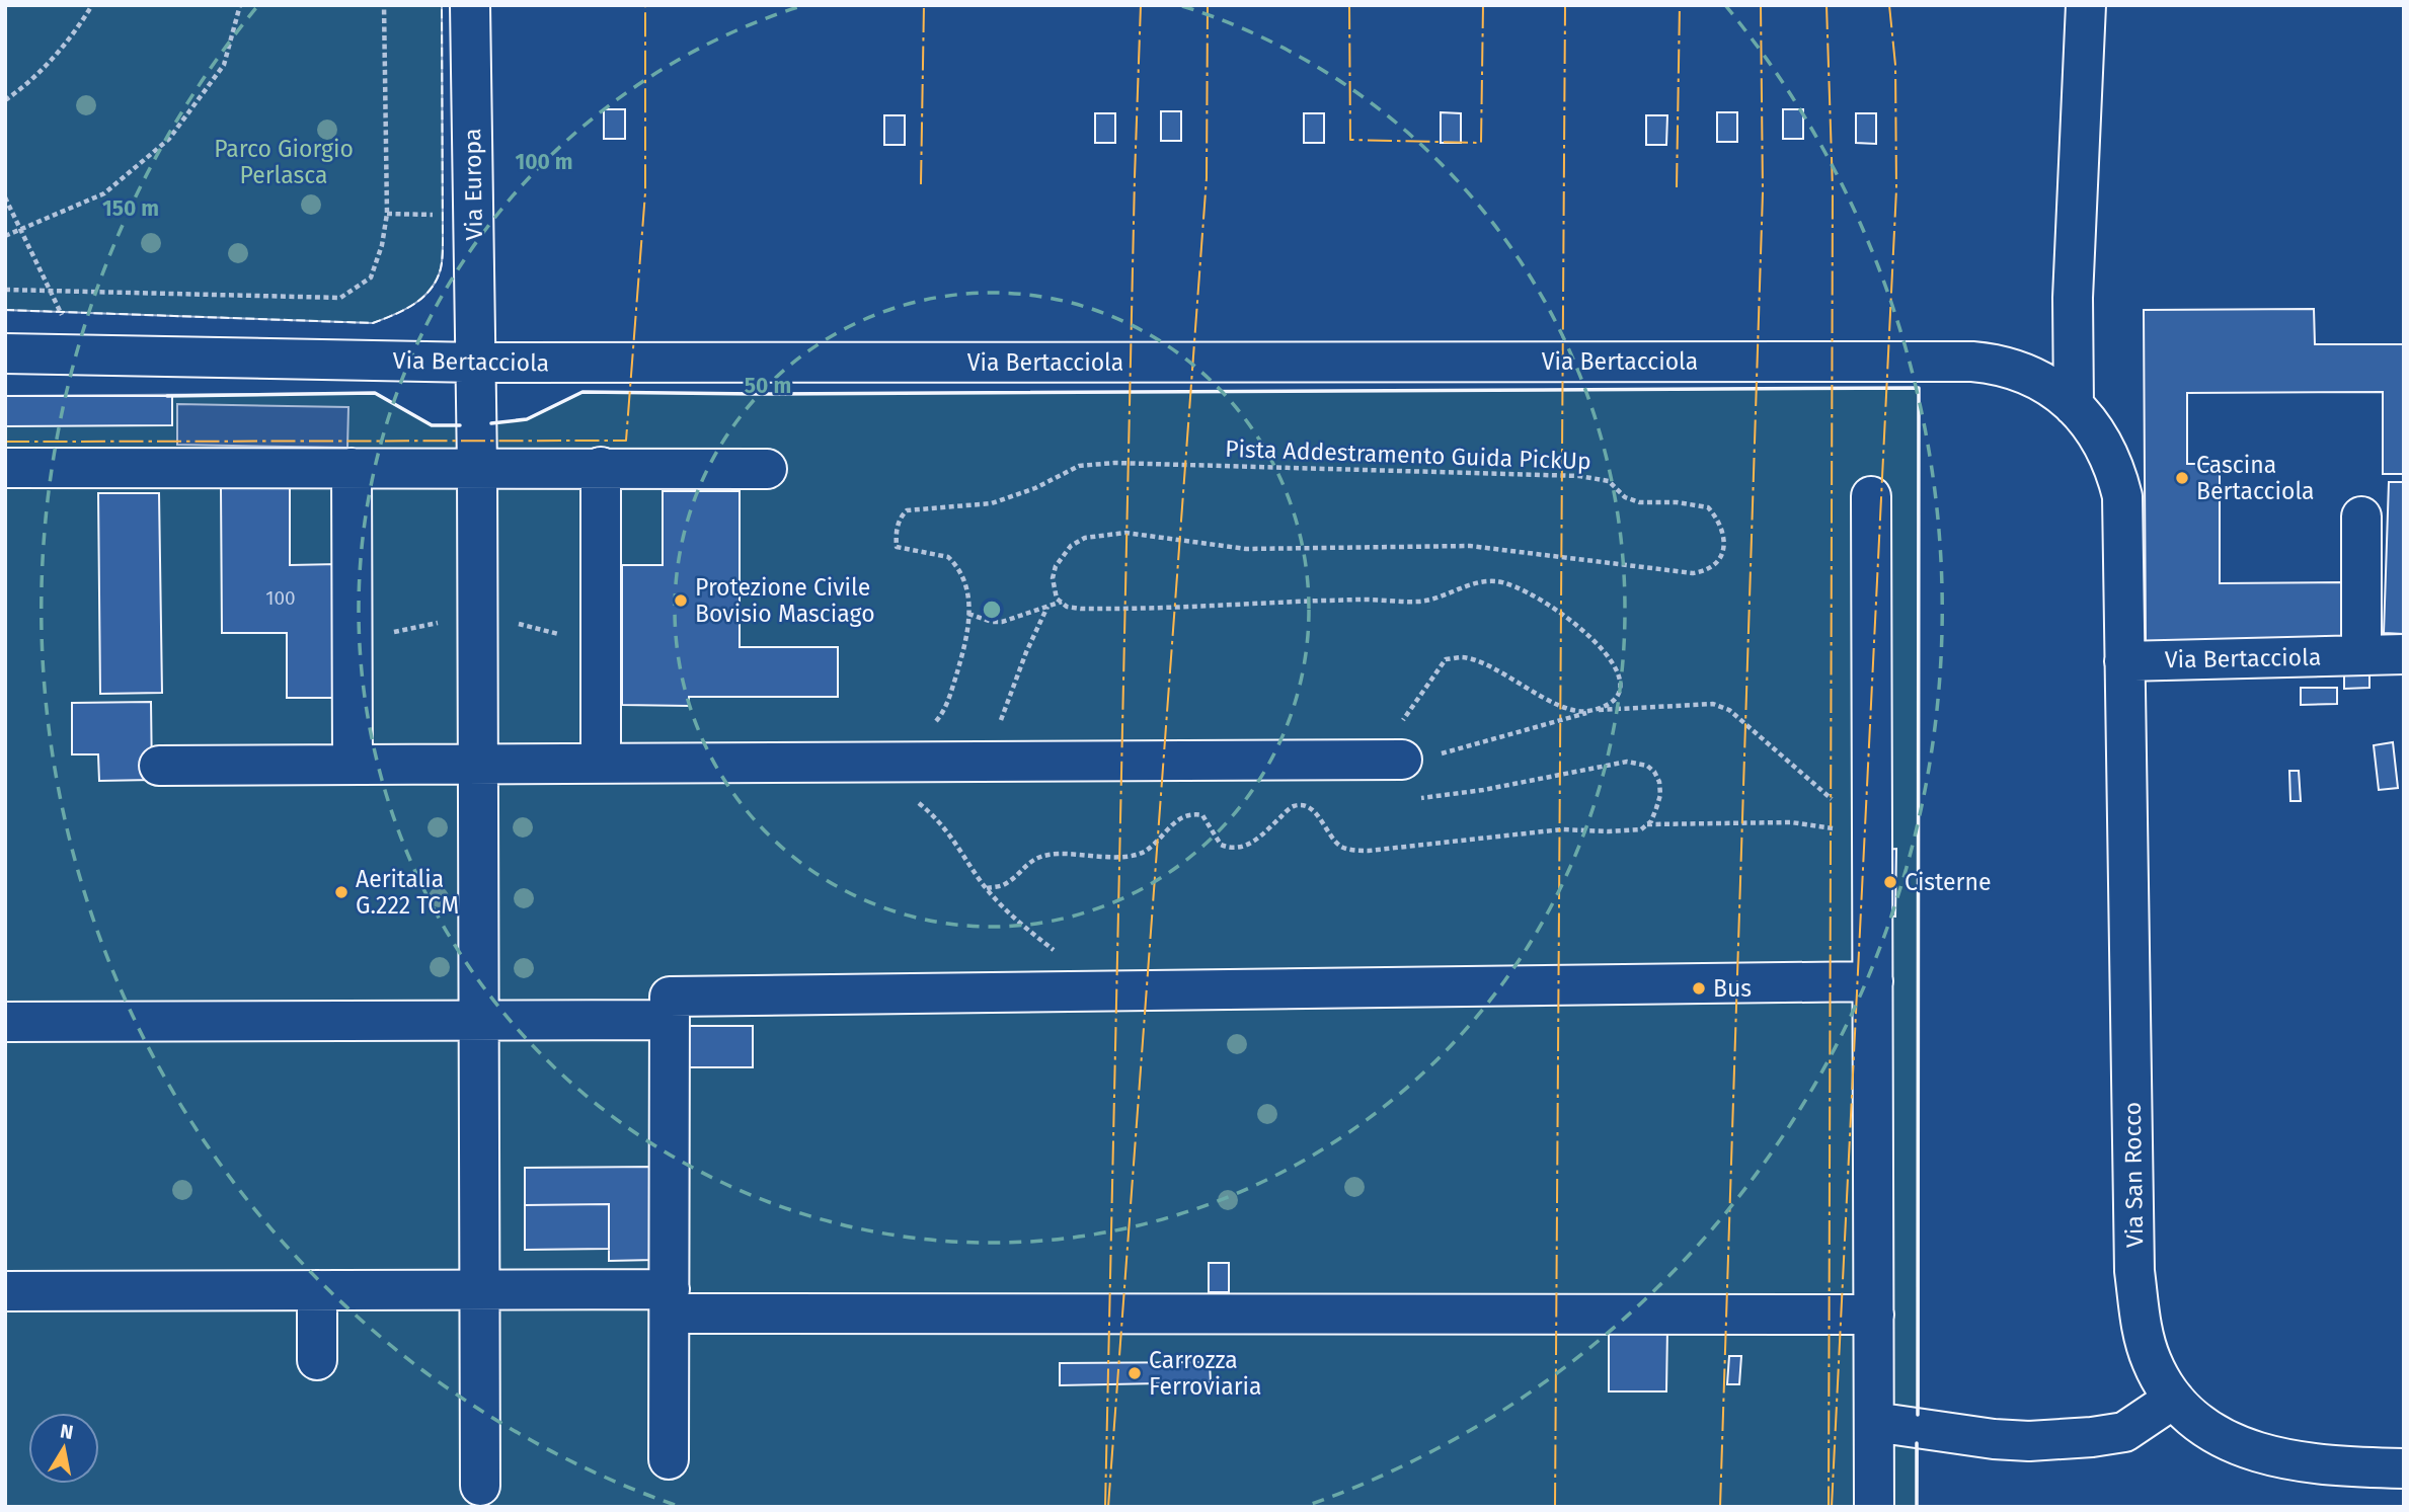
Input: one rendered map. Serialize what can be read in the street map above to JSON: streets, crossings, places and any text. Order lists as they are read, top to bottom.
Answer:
{
  "streets": {
    "street": ["Via Europa", "Via Bertacciola", "Via San Rocco"],
    "path": ["Pista Addestramento Guida PickUp"]
  },
  "crossings": [
    ["Via Europa", "Via Bertacciola"],
    ["Via Bertacciola", "Via San Rocco"]
  ],
  "parks": ["Parco Giorgio Perlasca"],
  "places": [
    "Cascina Bertacciola",
    "Protezione Civile Bovisio Masciago",
    "Cisterne",
    "Aeritalia G.222 TCM",
    "Bus",
    "Carrozza Ferroviaria"
  ],
  "house_numbers": ["100"],
  "north": "top",
  "rings": ["100 m", "150 m", "50 m"]
}
